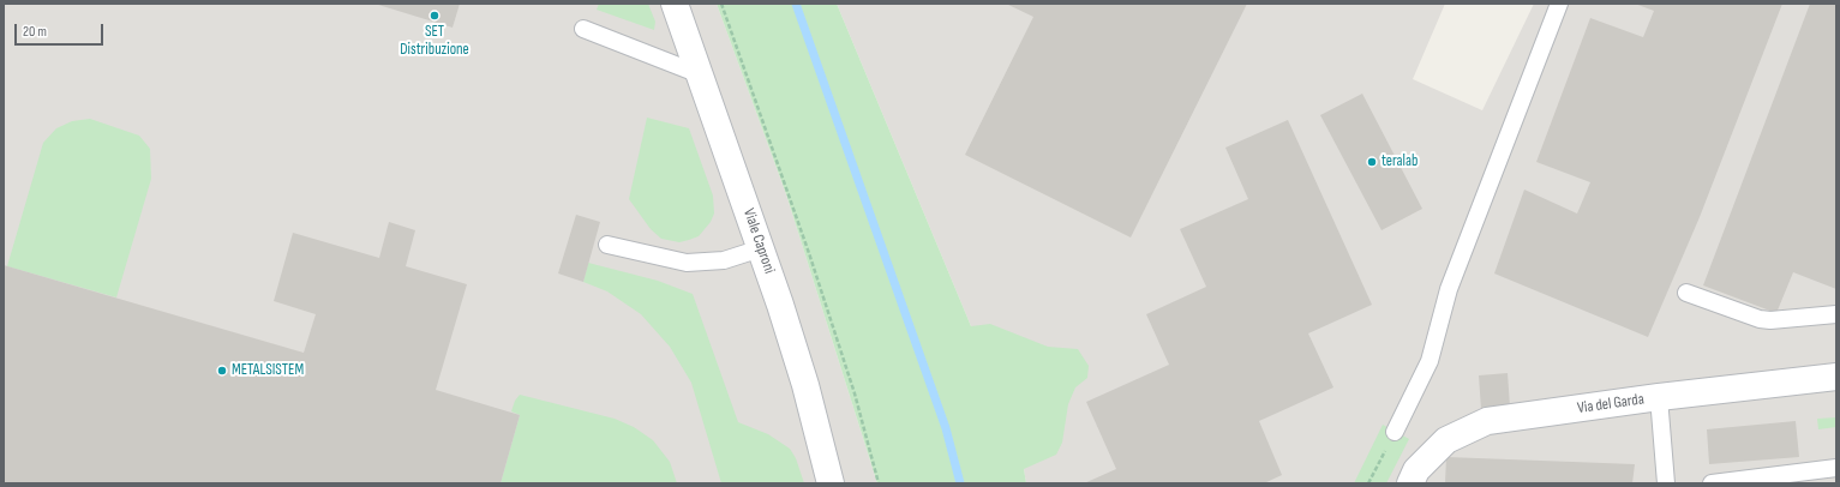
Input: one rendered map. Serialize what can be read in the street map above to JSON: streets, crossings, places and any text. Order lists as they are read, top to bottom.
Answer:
{
  "streets": {
    "street": ["Viale Caproni", "Via del Garda"]
  },
  "places": ["SET Distribuzione", "teralab", "METALSISTEM"],
  "scale_bar": "20 m"
}
